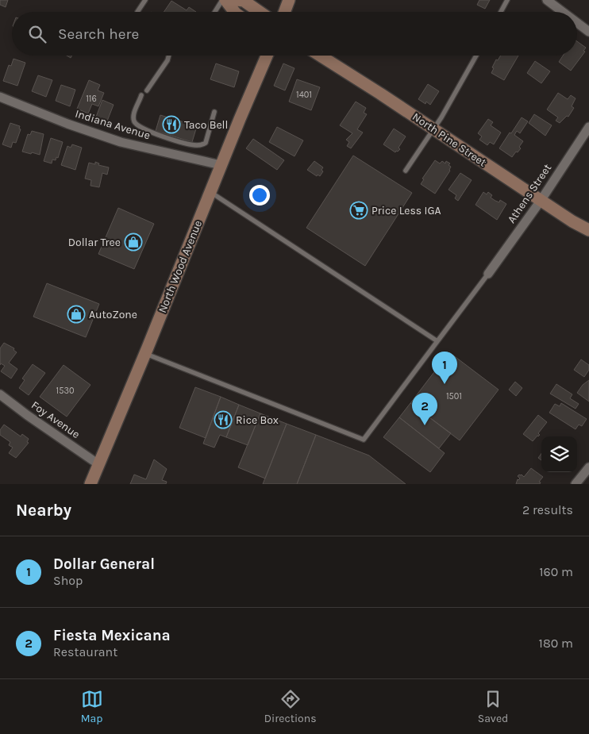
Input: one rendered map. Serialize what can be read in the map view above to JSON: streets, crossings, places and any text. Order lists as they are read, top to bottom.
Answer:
{
  "streets": {
    "main road": ["North Pine Street", "North Wood Avenue"],
    "street": ["Indiana Avenue", "Athens Street", "Foy Avenue"]
  },
  "crossings": [
    ["Indiana Avenue", "North Wood Avenue"],
    ["North Pine Street", "Athens Street"],
    ["North Wood Avenue", "Foy Avenue"]
  ],
  "places": {
    "restaurant": ["Taco Bell", "Rice Box"],
    "supermarket": ["Price Less IGA"],
    "shop": ["Dollar Tree", "AutoZone"]
  },
  "house_numbers": [
    "1401",
    "116",
    "1530",
    "1501"
  ],
  "page": {
    "search": "Search here",
    "pins": ["1", "2"],
    "heading": ["Nearby", "2 results"],
    "list": [
      {
        "mark": "1",
        "name": "Dollar General",
        "note": "Shop",
        "value": "160 m"
      },
      {
        "mark": "2",
        "name": "Fiesta Mexicana",
        "note": "Restaurant",
        "value": "180 m"
      }
    ],
    "nav": ["Map", "Directions", "Saved"]
  }
}
